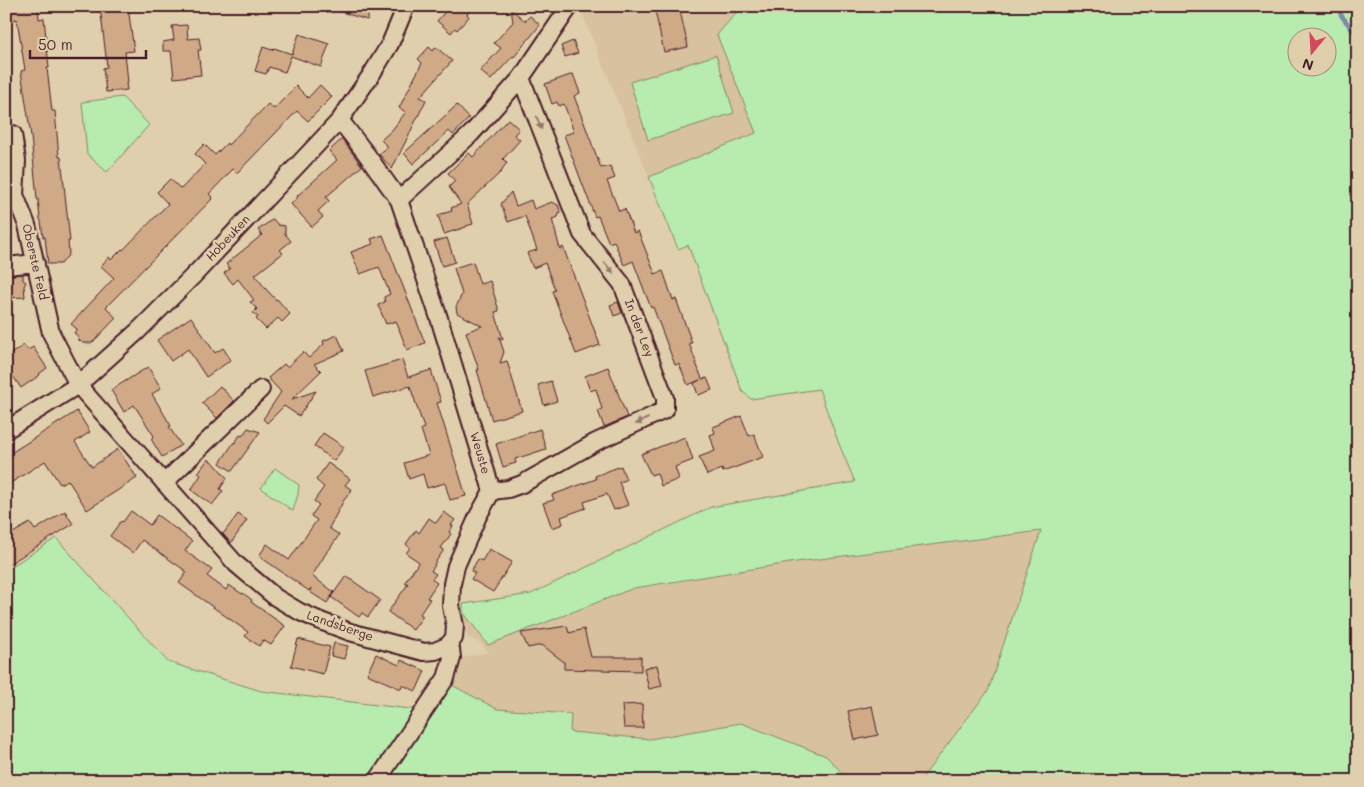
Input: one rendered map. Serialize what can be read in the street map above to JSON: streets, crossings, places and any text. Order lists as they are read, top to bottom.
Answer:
{
  "streets": {
    "street": [
      "Hobeuken",
      "Oberste Feld",
      "In der Ley",
      "Weuste",
      "Landsberge"
    ]
  },
  "crossings": [
    ["Hobeuken", "Oberste Feld"],
    ["Hobeuken", "Weuste"],
    ["Hobeuken", "Landsberge"],
    ["Oberste Feld", "Landsberge"],
    ["In der Ley", "Weuste"],
    ["Weuste", "Landsberge"]
  ],
  "scale_bar": "50 m",
  "north": "bottom"
}
